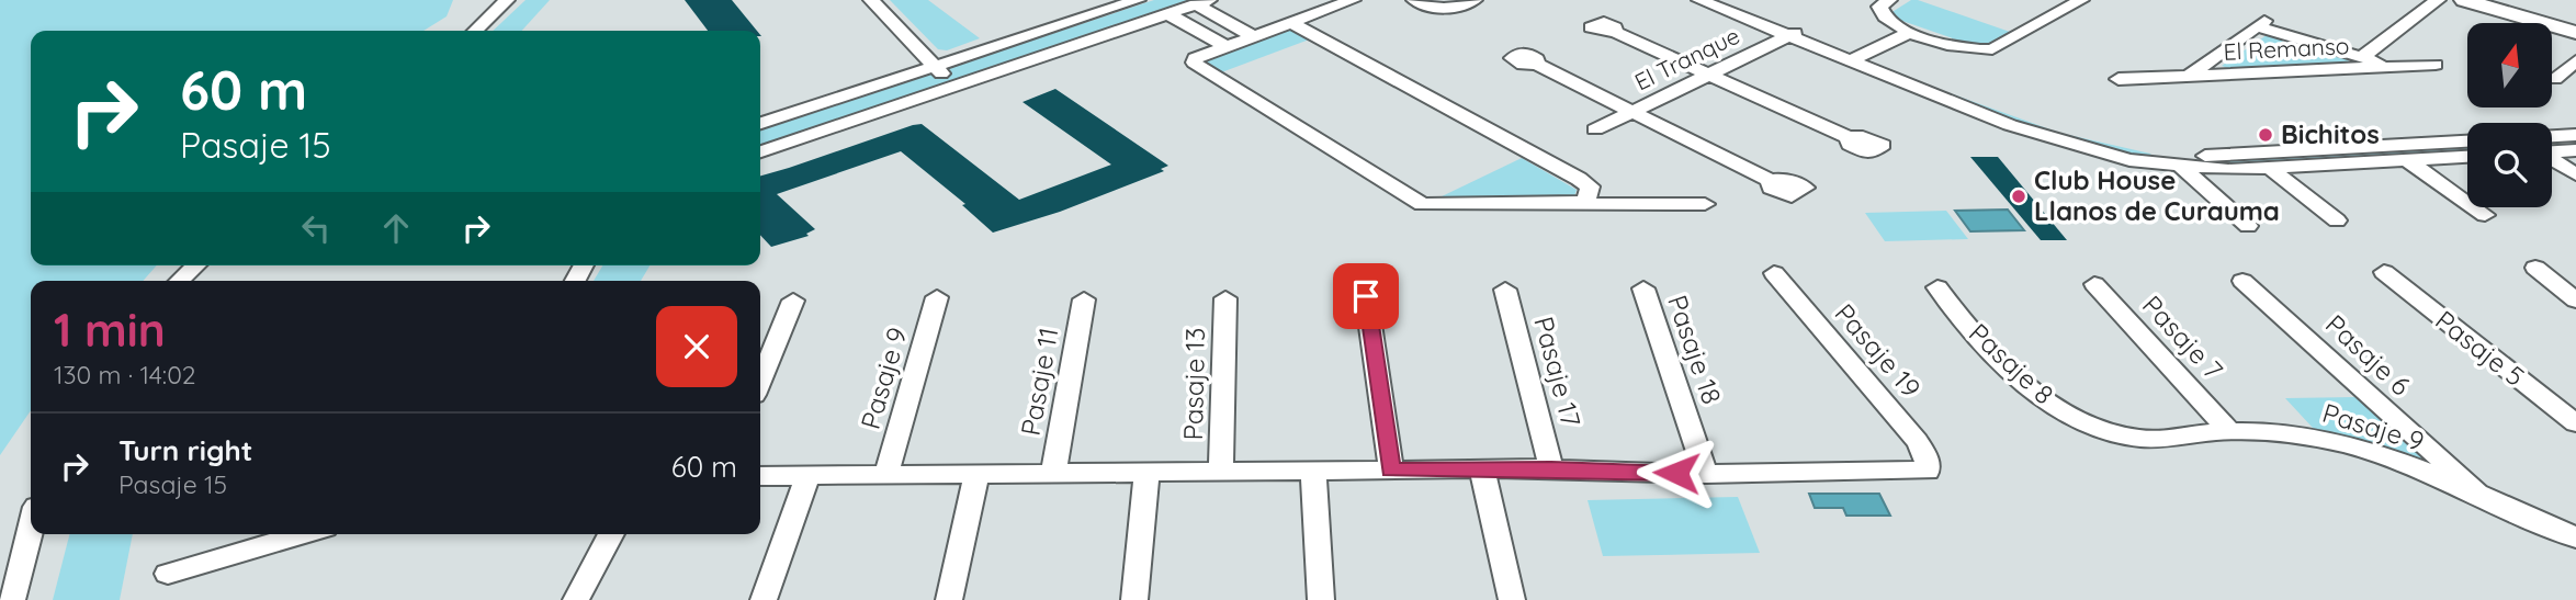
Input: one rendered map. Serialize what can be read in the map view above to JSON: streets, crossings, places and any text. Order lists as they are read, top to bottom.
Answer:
{
  "streets": {
    "street": [
      "El Remanso",
      "El Tranque",
      "Pasaje 7",
      "Pasaje 5",
      "Pasaje 18",
      "Pasaje 19",
      "Pasaje 6",
      "Pasaje 8",
      "Pasaje 17",
      "Pasaje 9",
      "Pasaje 11",
      "Pasaje 13"
    ]
  },
  "crossings": [
    ["Pasaje 7", "Pasaje 9"],
    ["Pasaje 18", "Pasaje 19"],
    ["Pasaje 6", "Pasaje 9"],
    ["Pasaje 8", "Pasaje 9"]
  ],
  "places": ["Bichitos", "Club House Llanos de Curauma"],
  "north": "top",
  "page": {
    "turn": ["60 m", "Pasaje 15"],
    "heading": ["1 min", "130 m · 14:02"],
    "list": [
      {
        "name": "Turn right",
        "note": "Pasaje 15",
        "value": "60 m"
      }
    ]
  }
}
